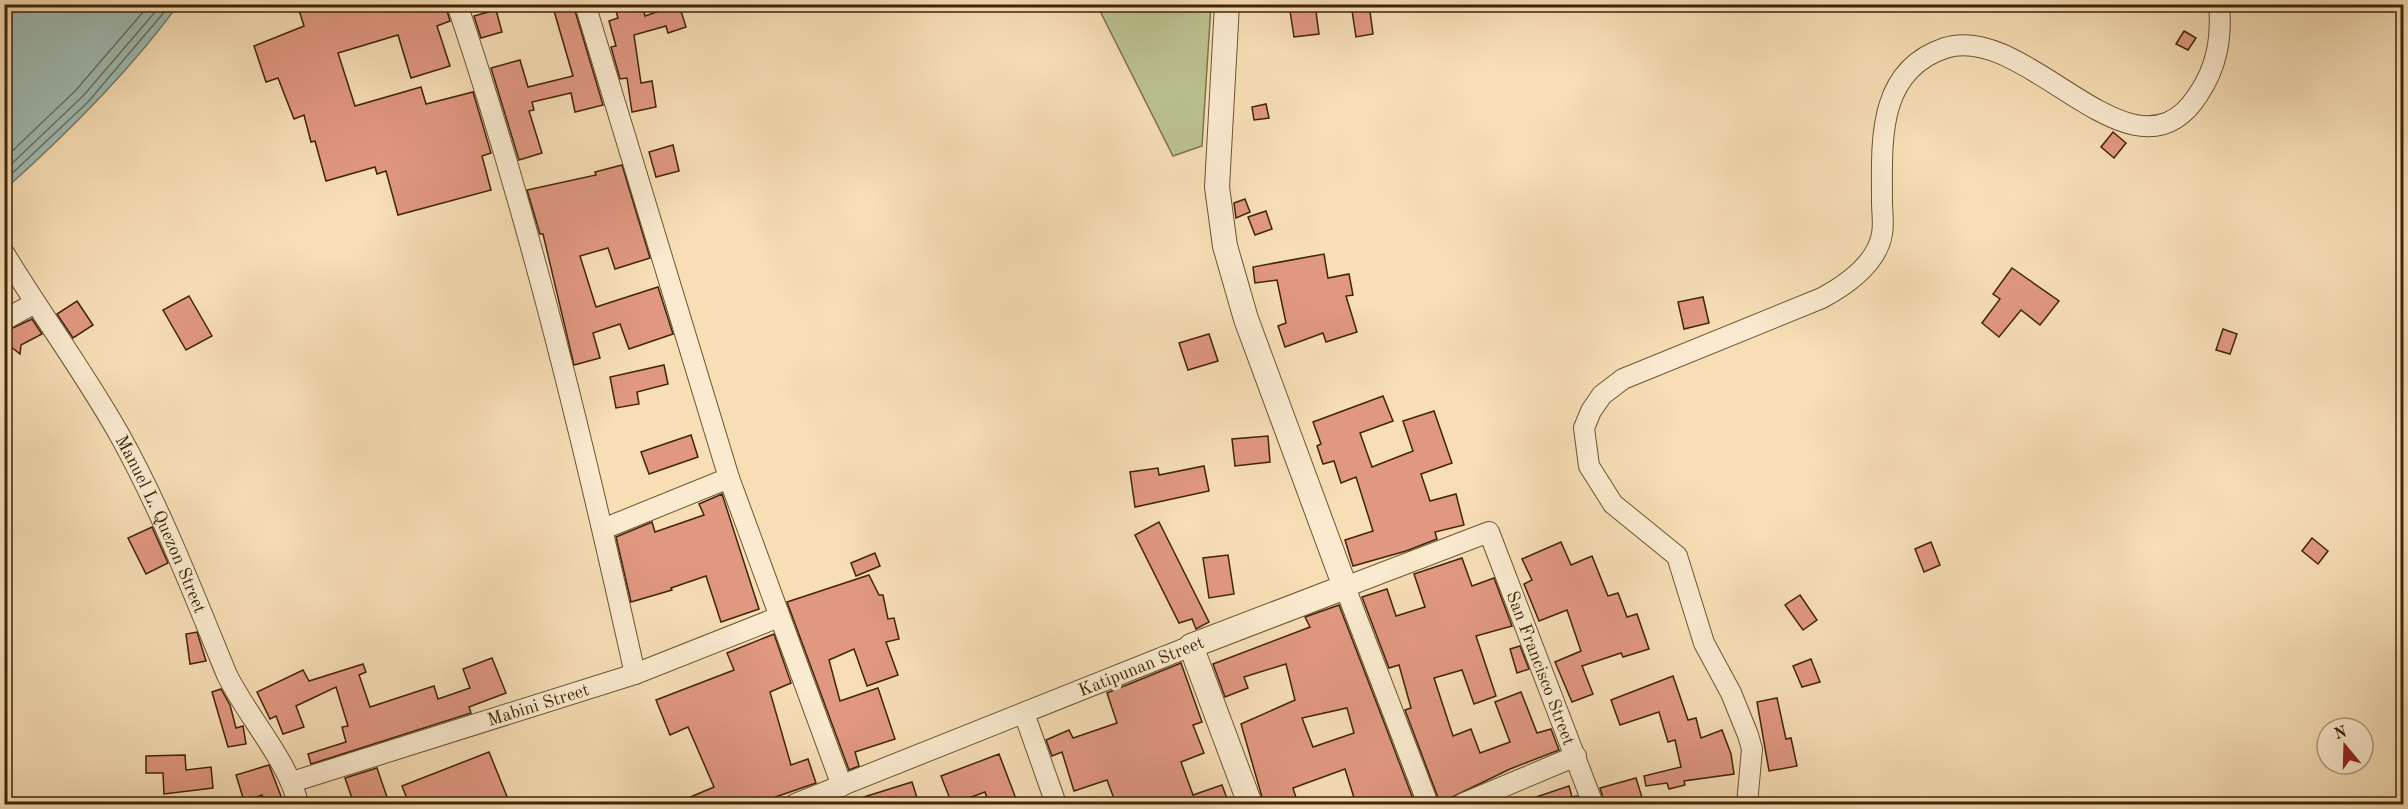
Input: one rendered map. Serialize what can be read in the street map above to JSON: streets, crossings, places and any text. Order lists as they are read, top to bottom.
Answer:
{
  "streets": {
    "street": [
      "Manuel L. Quezon Street",
      "Katipunan Street",
      "San Francisco Street",
      "Mabini Street"
    ]
  },
  "crossings": [
    ["Manuel L. Quezon Street", "Mabini Street"],
    ["Katipunan Street", "San Francisco Street"]
  ],
  "north": "top"
}
